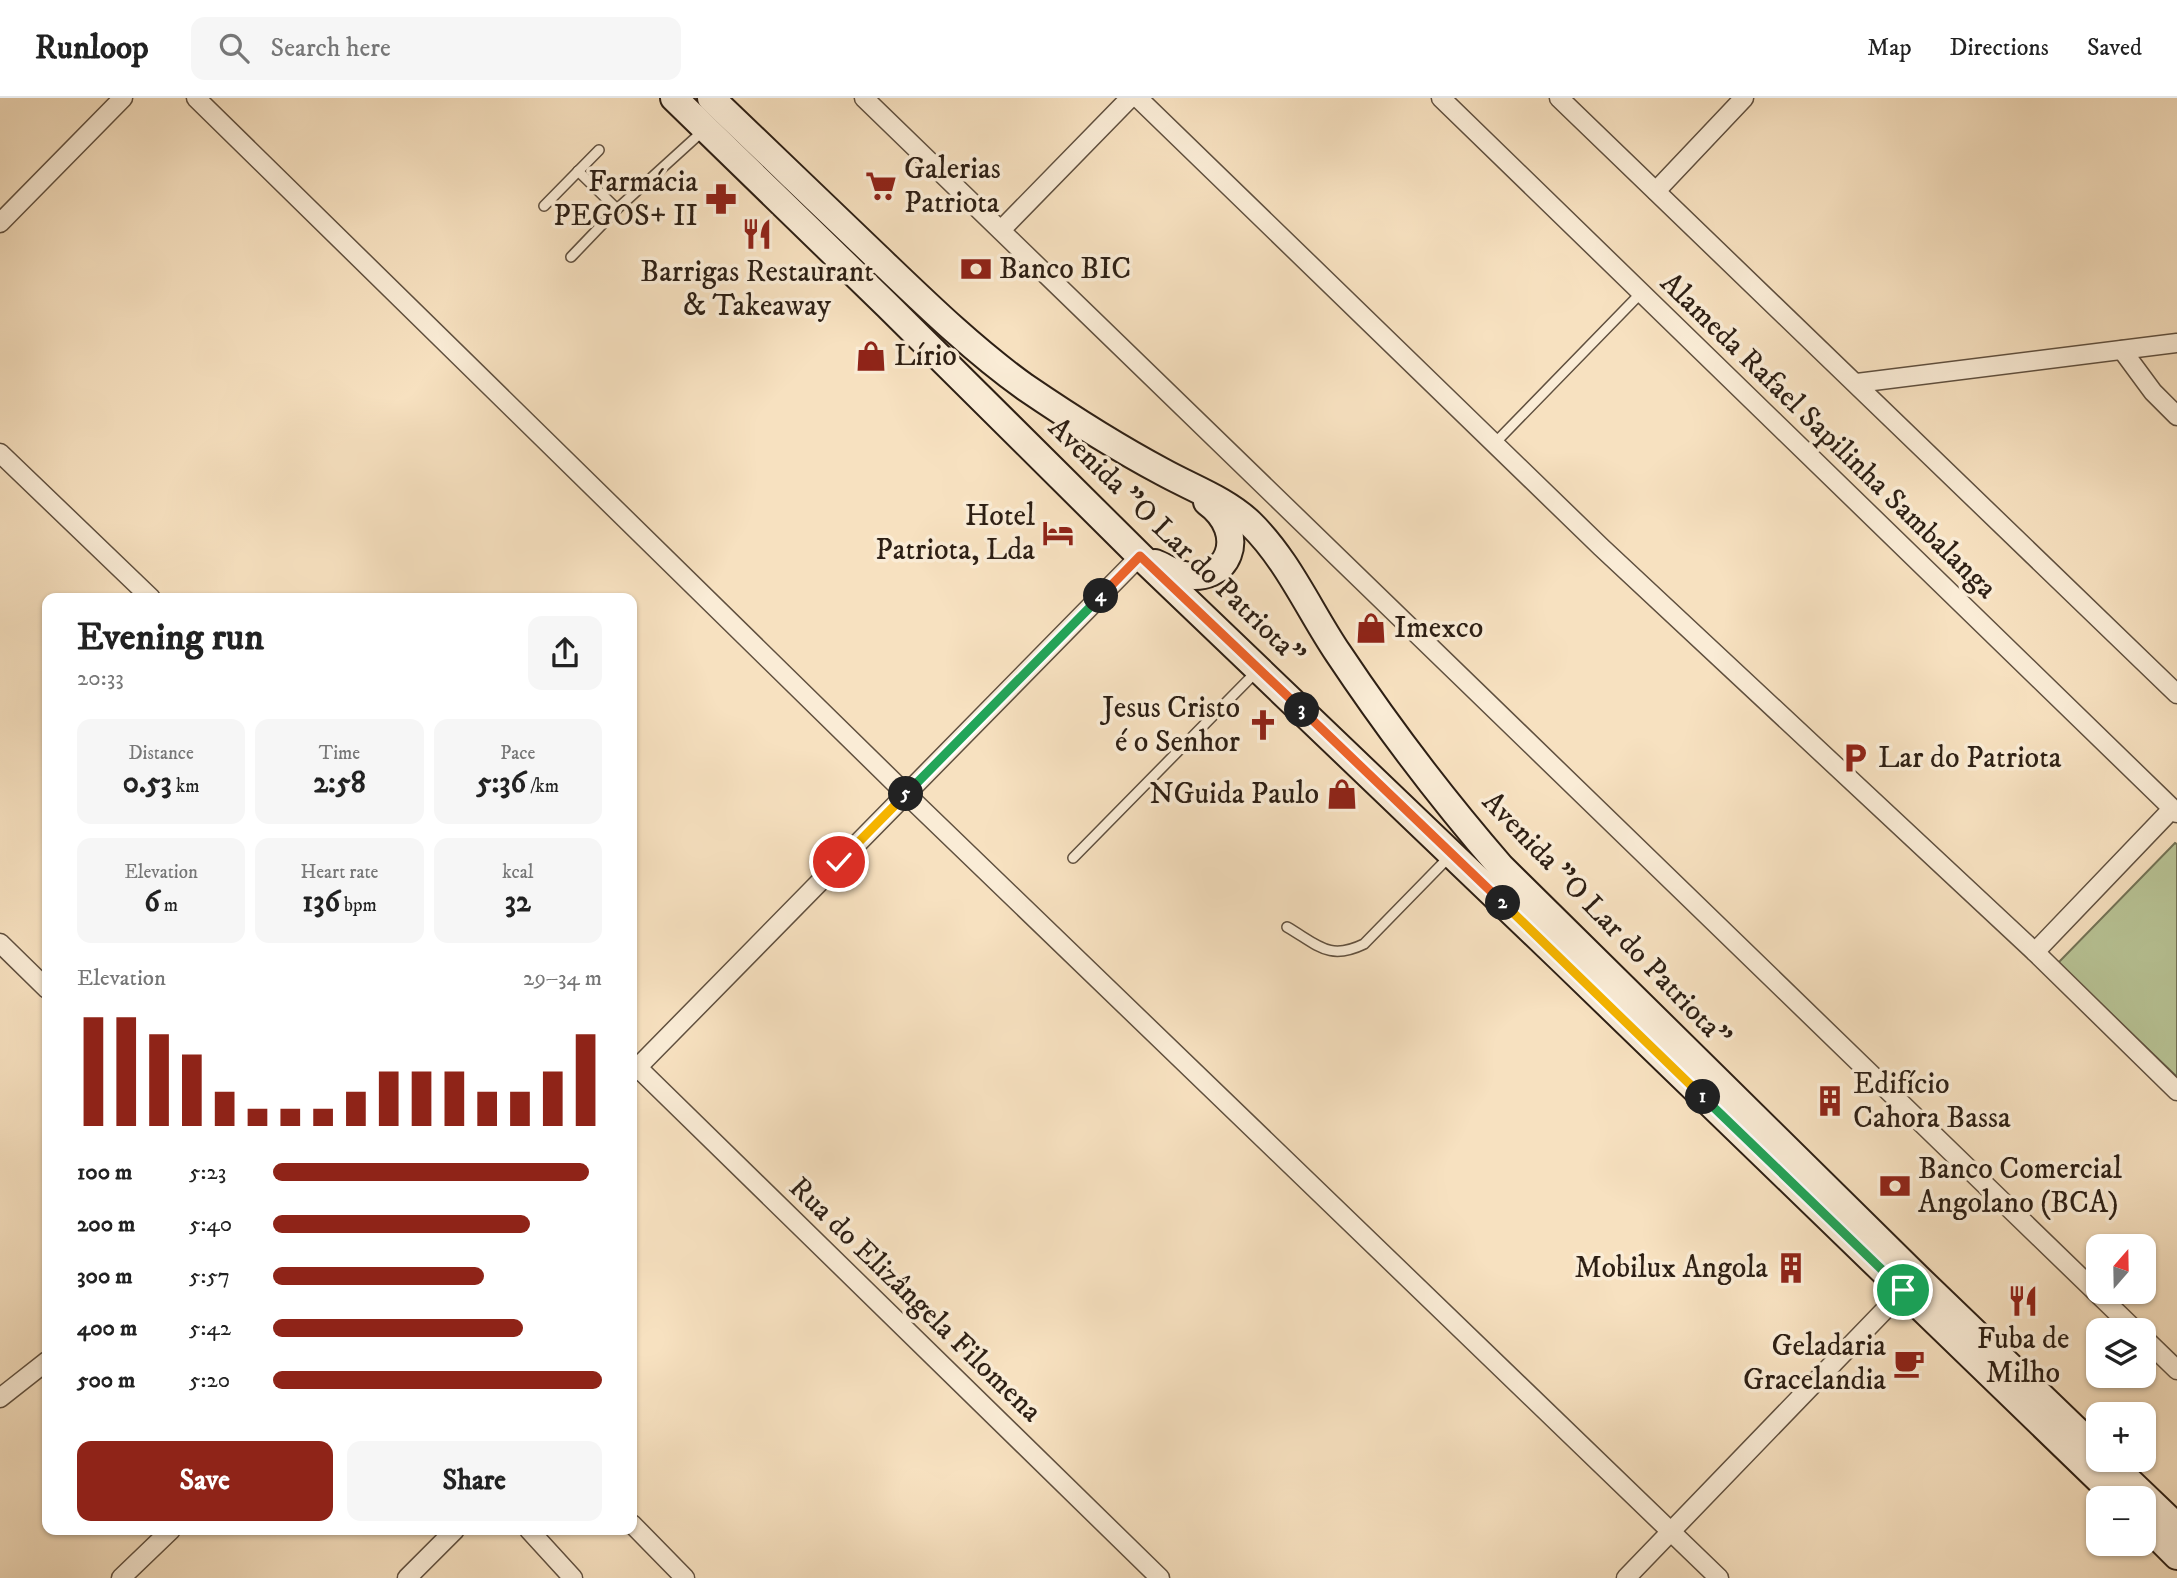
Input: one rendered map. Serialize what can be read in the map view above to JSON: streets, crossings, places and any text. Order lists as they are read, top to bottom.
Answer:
{
  "streets": {
    "main road": ["Avenida \"O Lar do Patriota\""],
    "street": ["Alameda Rafael Sapilinha Sambalanga", "Rua do Elizângela Filomena"]
  },
  "places": {
    "supermarket": ["Galerias Patriota"],
    "pharmacy": ["Farmácia PEGOS+ II"],
    "restaurant": ["Barrigas Restaurant & Takeaway", "Fuba de Milho"],
    "bank": ["Banco BIC", "Banco Comercial Angolano (BCA)"],
    "shop": ["Lírio", "Imexco", "NGuida Paulo"],
    "hotel": ["Hotel Patriota, Lda"],
    "church": ["Jesus Cristo é o Senhor"],
    "parking": ["Lar do Patriota"],
    "building": ["Edifício Cahora Bassa", "Mobilux Angola"],
    "cafe": ["Geladaria Gracelandia"]
  },
  "north": "top",
  "page": {
    "header": "Runloop",
    "search": "Search here",
    "nav": ["Map", "Directions", "Saved"],
    "pins": [
      "4",
      "3",
      "5",
      "2",
      "1"
    ],
    "heading": ["Evening run", "20:33"],
    "stats": [
      ["Distance", "0.53 km"],
      ["Time", "2:58"],
      ["Pace", "5:36 /km"],
      ["Elevation", "6 m"],
      ["Heart rate", "136 bpm"],
      ["kcal", "32"]
    ],
    "chart": ["Elevation", "29–34 m"],
    "list": [
      {
        "name": "100 m",
        "note": "5:23"
      },
      {
        "name": "200 m",
        "note": "5:40"
      },
      {
        "name": "300 m",
        "note": "5:57"
      },
      {
        "name": "400 m",
        "note": "5:42"
      },
      {
        "name": "500 m",
        "note": "5:20"
      }
    ],
    "map_buttons": ["+", "−"],
    "buttons": ["Save", "Share"]
  }
}
